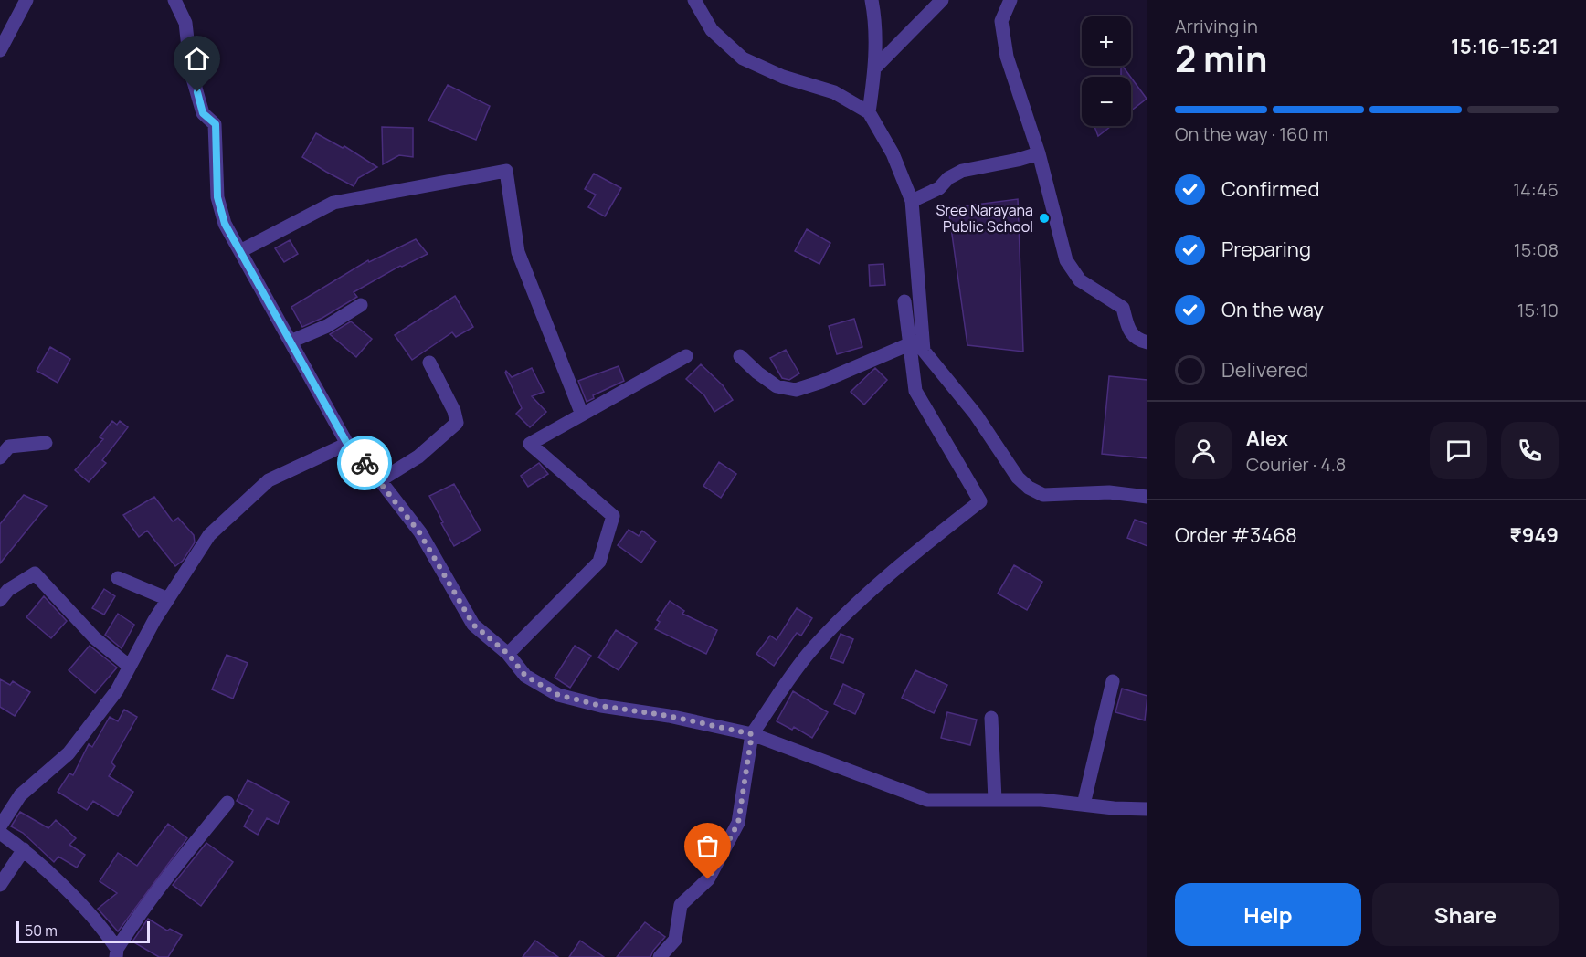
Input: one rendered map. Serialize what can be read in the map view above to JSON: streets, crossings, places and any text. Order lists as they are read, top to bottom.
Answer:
{
  "places": ["Sree Narayana Public School"],
  "scale_bar": "50 m",
  "page": {
    "heading": ["2 min", "Arriving in", "15:16–15:21"],
    "panel": [
      "Alex",
      "Courier · 4.8",
      "Order #3468",
      "₹949"
    ],
    "map_buttons": ["+", "−"],
    "bar": "On the way · 160 m",
    "list": [
      ["Confirmed", "14:46"],
      ["Preparing", "15:08"],
      ["On the way", "15:10"],
      "Delivered"
    ],
    "buttons": ["Help", "Share"],
    "scale": "50 m"
  }
}
